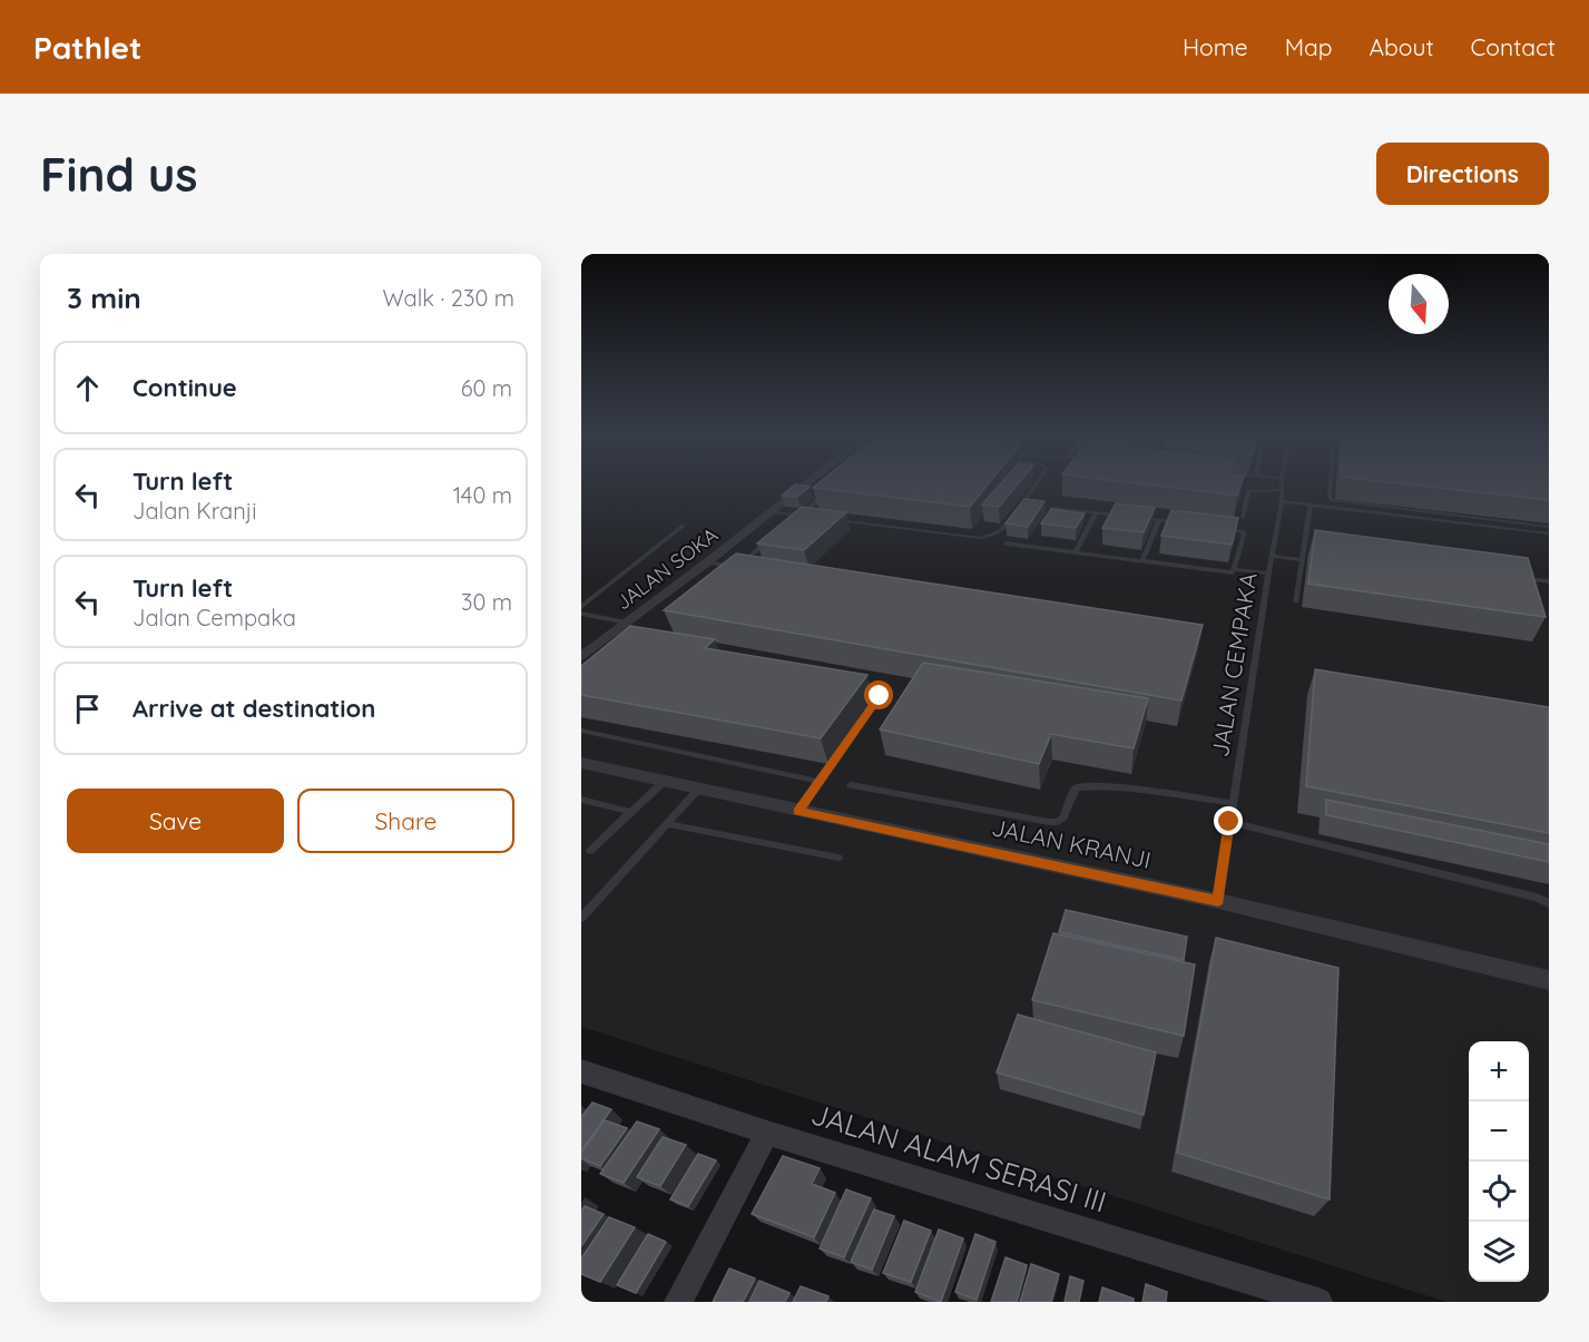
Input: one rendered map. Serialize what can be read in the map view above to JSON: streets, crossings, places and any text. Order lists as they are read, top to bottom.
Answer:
{
  "streets": {
    "street": ["JALAN SOKA", "JALAN KRANJI", "JALAN ALAM SERASI III"],
    "lane": ["JALAN CEMPAKA"]
  },
  "crossings": [
    ["JALAN CEMPAKA", "JALAN KRANJI"]
  ],
  "north": "bottom",
  "page": {
    "header": "Pathlet",
    "nav": [
      "Home",
      "Map",
      "About",
      "Contact"
    ],
    "buttons": [
      "Directions",
      ["Save", "Share"]
    ],
    "title": "Find us",
    "heading": ["3 min", "Walk · 230 m"],
    "list": [
      ["Continue", "60 m"],
      ["Turn left", "Jalan Kranji", "140 m"],
      ["Turn left", "Jalan Cempaka", "30 m"],
      "Arrive at destination"
    ],
    "map_buttons": ["+", "−"]
  }
}
